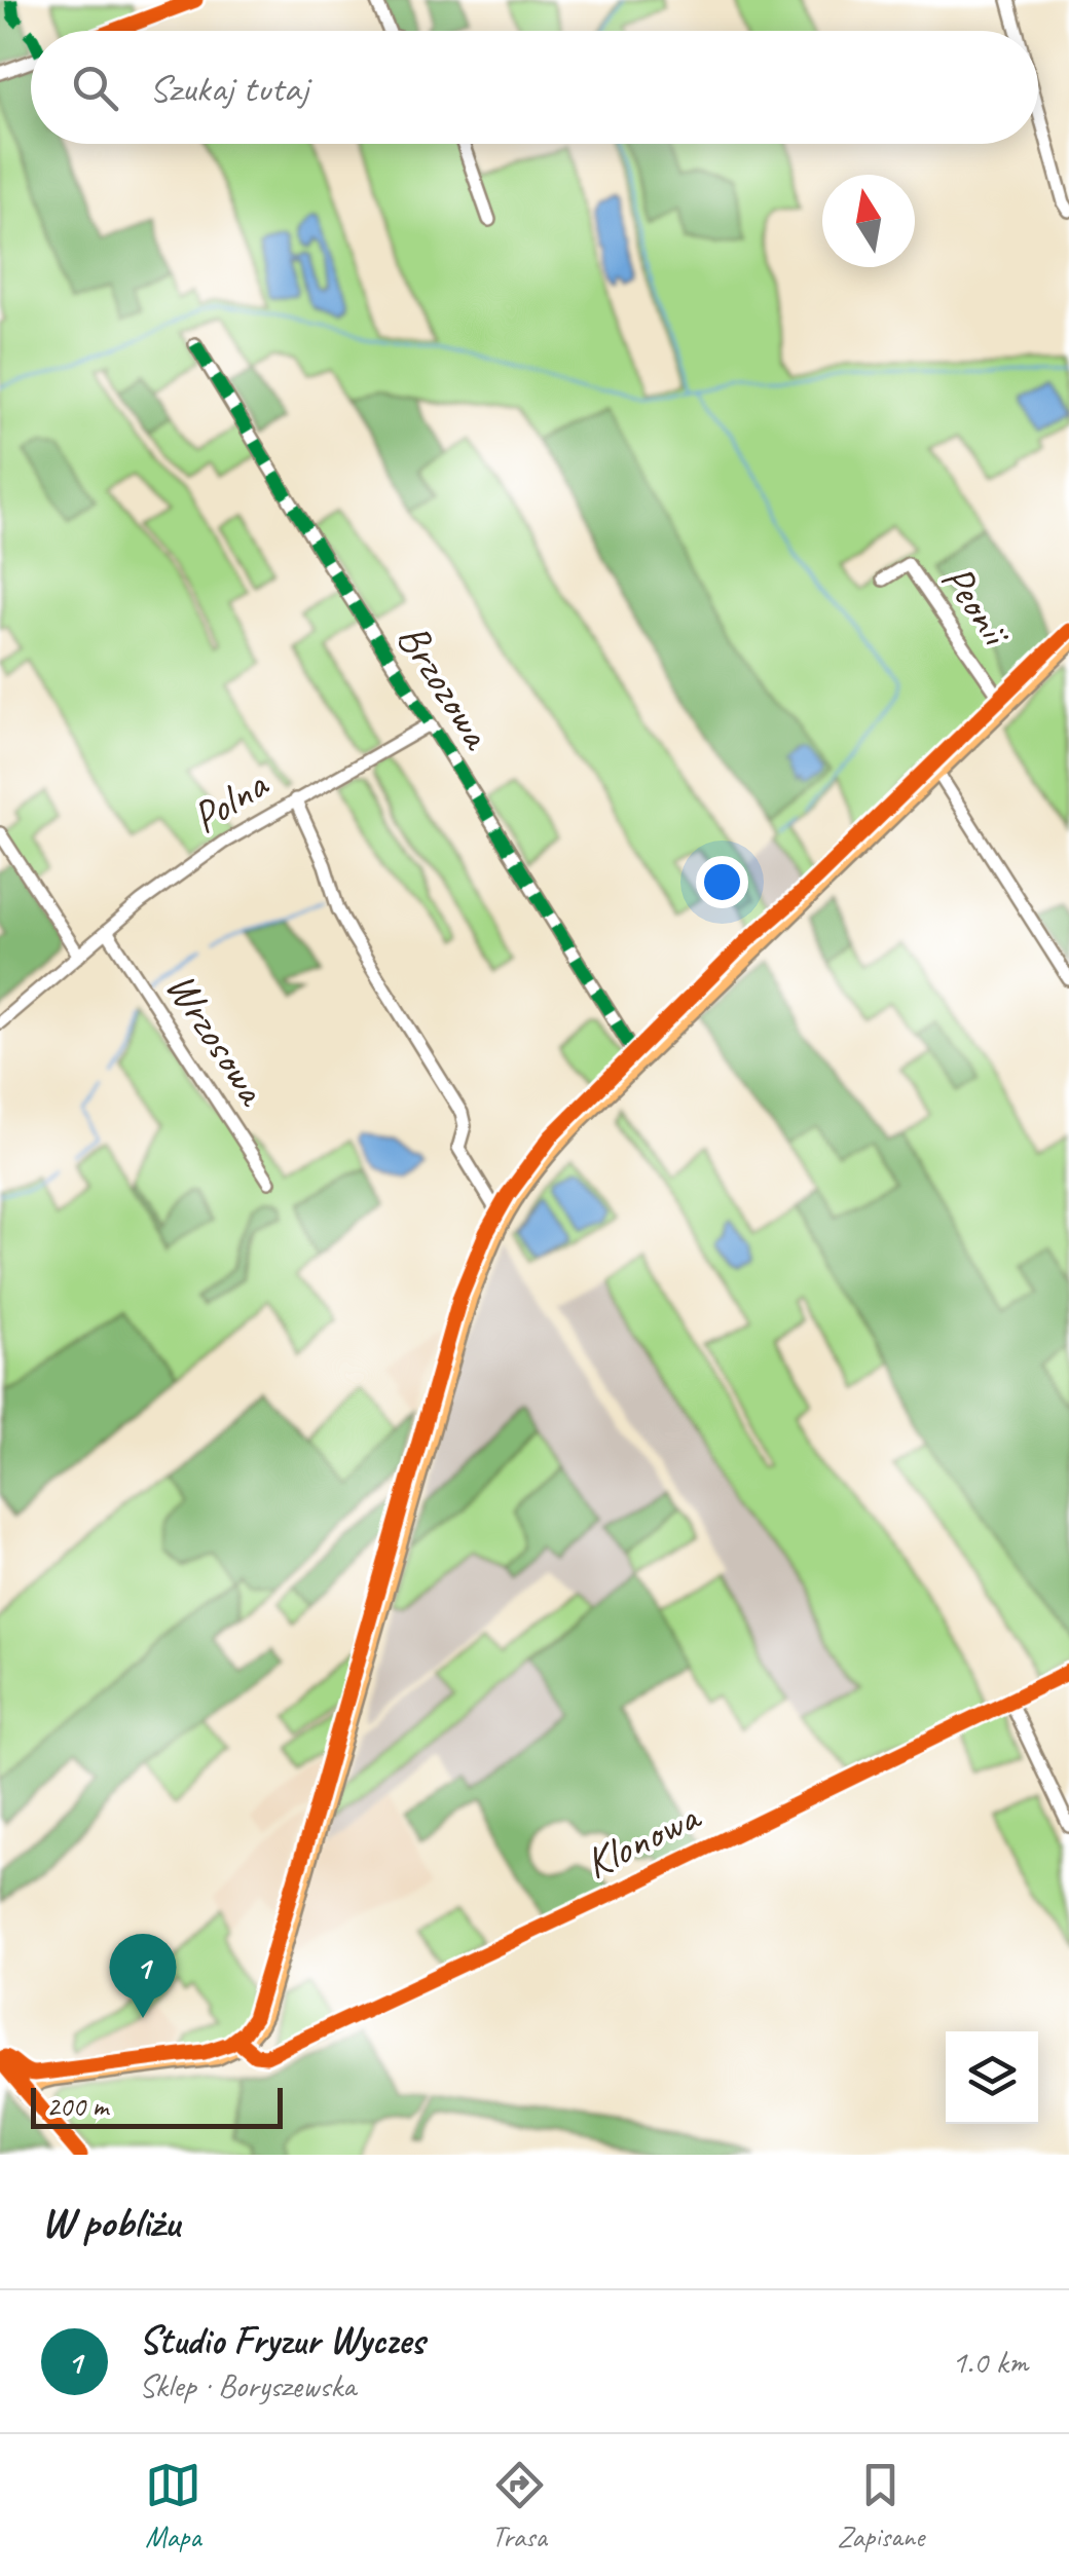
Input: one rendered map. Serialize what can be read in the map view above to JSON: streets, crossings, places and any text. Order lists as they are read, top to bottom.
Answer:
{
  "streets": {
    "street": [
      "Peonii",
      "Brzozowa",
      "Polna",
      "Wrzosowa",
      "Klonowa"
    ]
  },
  "crossings": [
    ["Brzozowa", "Polna"],
    ["Polna", "Wrzosowa"]
  ],
  "scale_bar": "200 m",
  "north": "top",
  "page": {
    "search": "Szukaj tutaj",
    "pins": "1",
    "scale": "200 m",
    "heading": "W pobliżu",
    "list": [
      {
        "mark": "1",
        "name": "Studio Fryzur Wyczes",
        "note": "Sklep · Boryszewska",
        "value": "1.0 km"
      }
    ],
    "nav": ["Mapa", "Trasa", "Zapisane"]
  }
}
